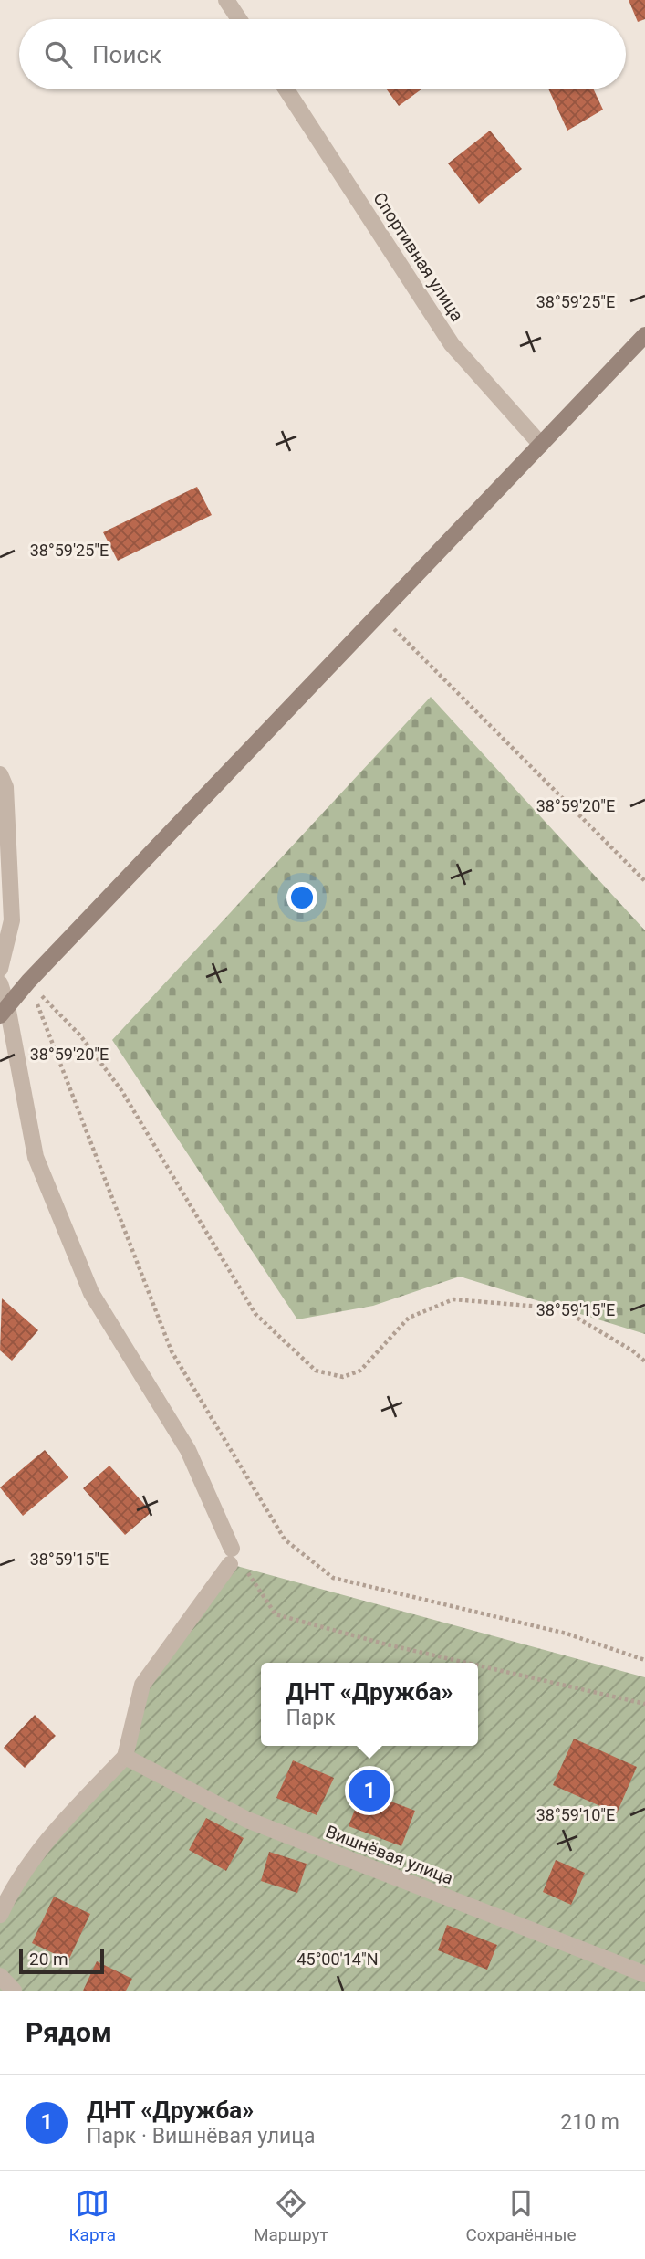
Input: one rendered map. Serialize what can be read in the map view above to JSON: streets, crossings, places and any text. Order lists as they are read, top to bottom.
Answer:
{
  "streets": {
    "street": ["Спортивная улица", "Вишнёвая улица"]
  },
  "scale_bar": "20 m",
  "page": {
    "search": "Поиск",
    "popup": ["ДНТ «Дружба»", "Парк"],
    "pins": "1",
    "scale": "20 m",
    "heading": "Рядом",
    "list": [
      {
        "mark": "1",
        "name": "ДНТ «Дружба»",
        "note": "Парк · Вишнёвая улица",
        "value": "210 m"
      }
    ],
    "nav": ["Карта", "Маршрут", "Сохранённые"]
  },
  "coordinates": [
    "38°59'25\"E",
    "38°59'20\"E",
    "38°59'15\"E",
    "38°59'10\"E",
    "45°00'14\"N"
  ]
}
